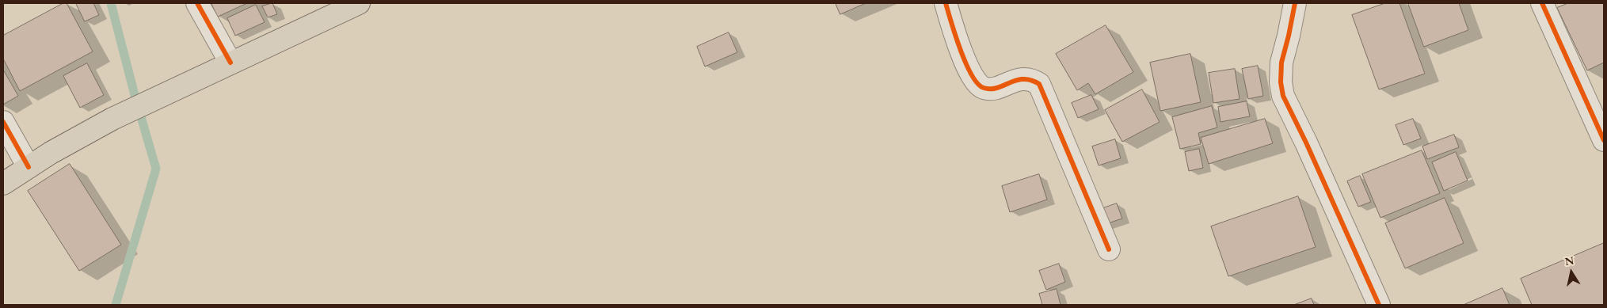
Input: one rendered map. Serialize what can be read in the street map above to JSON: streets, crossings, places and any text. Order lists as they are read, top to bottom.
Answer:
{
  "north": "top"
}
